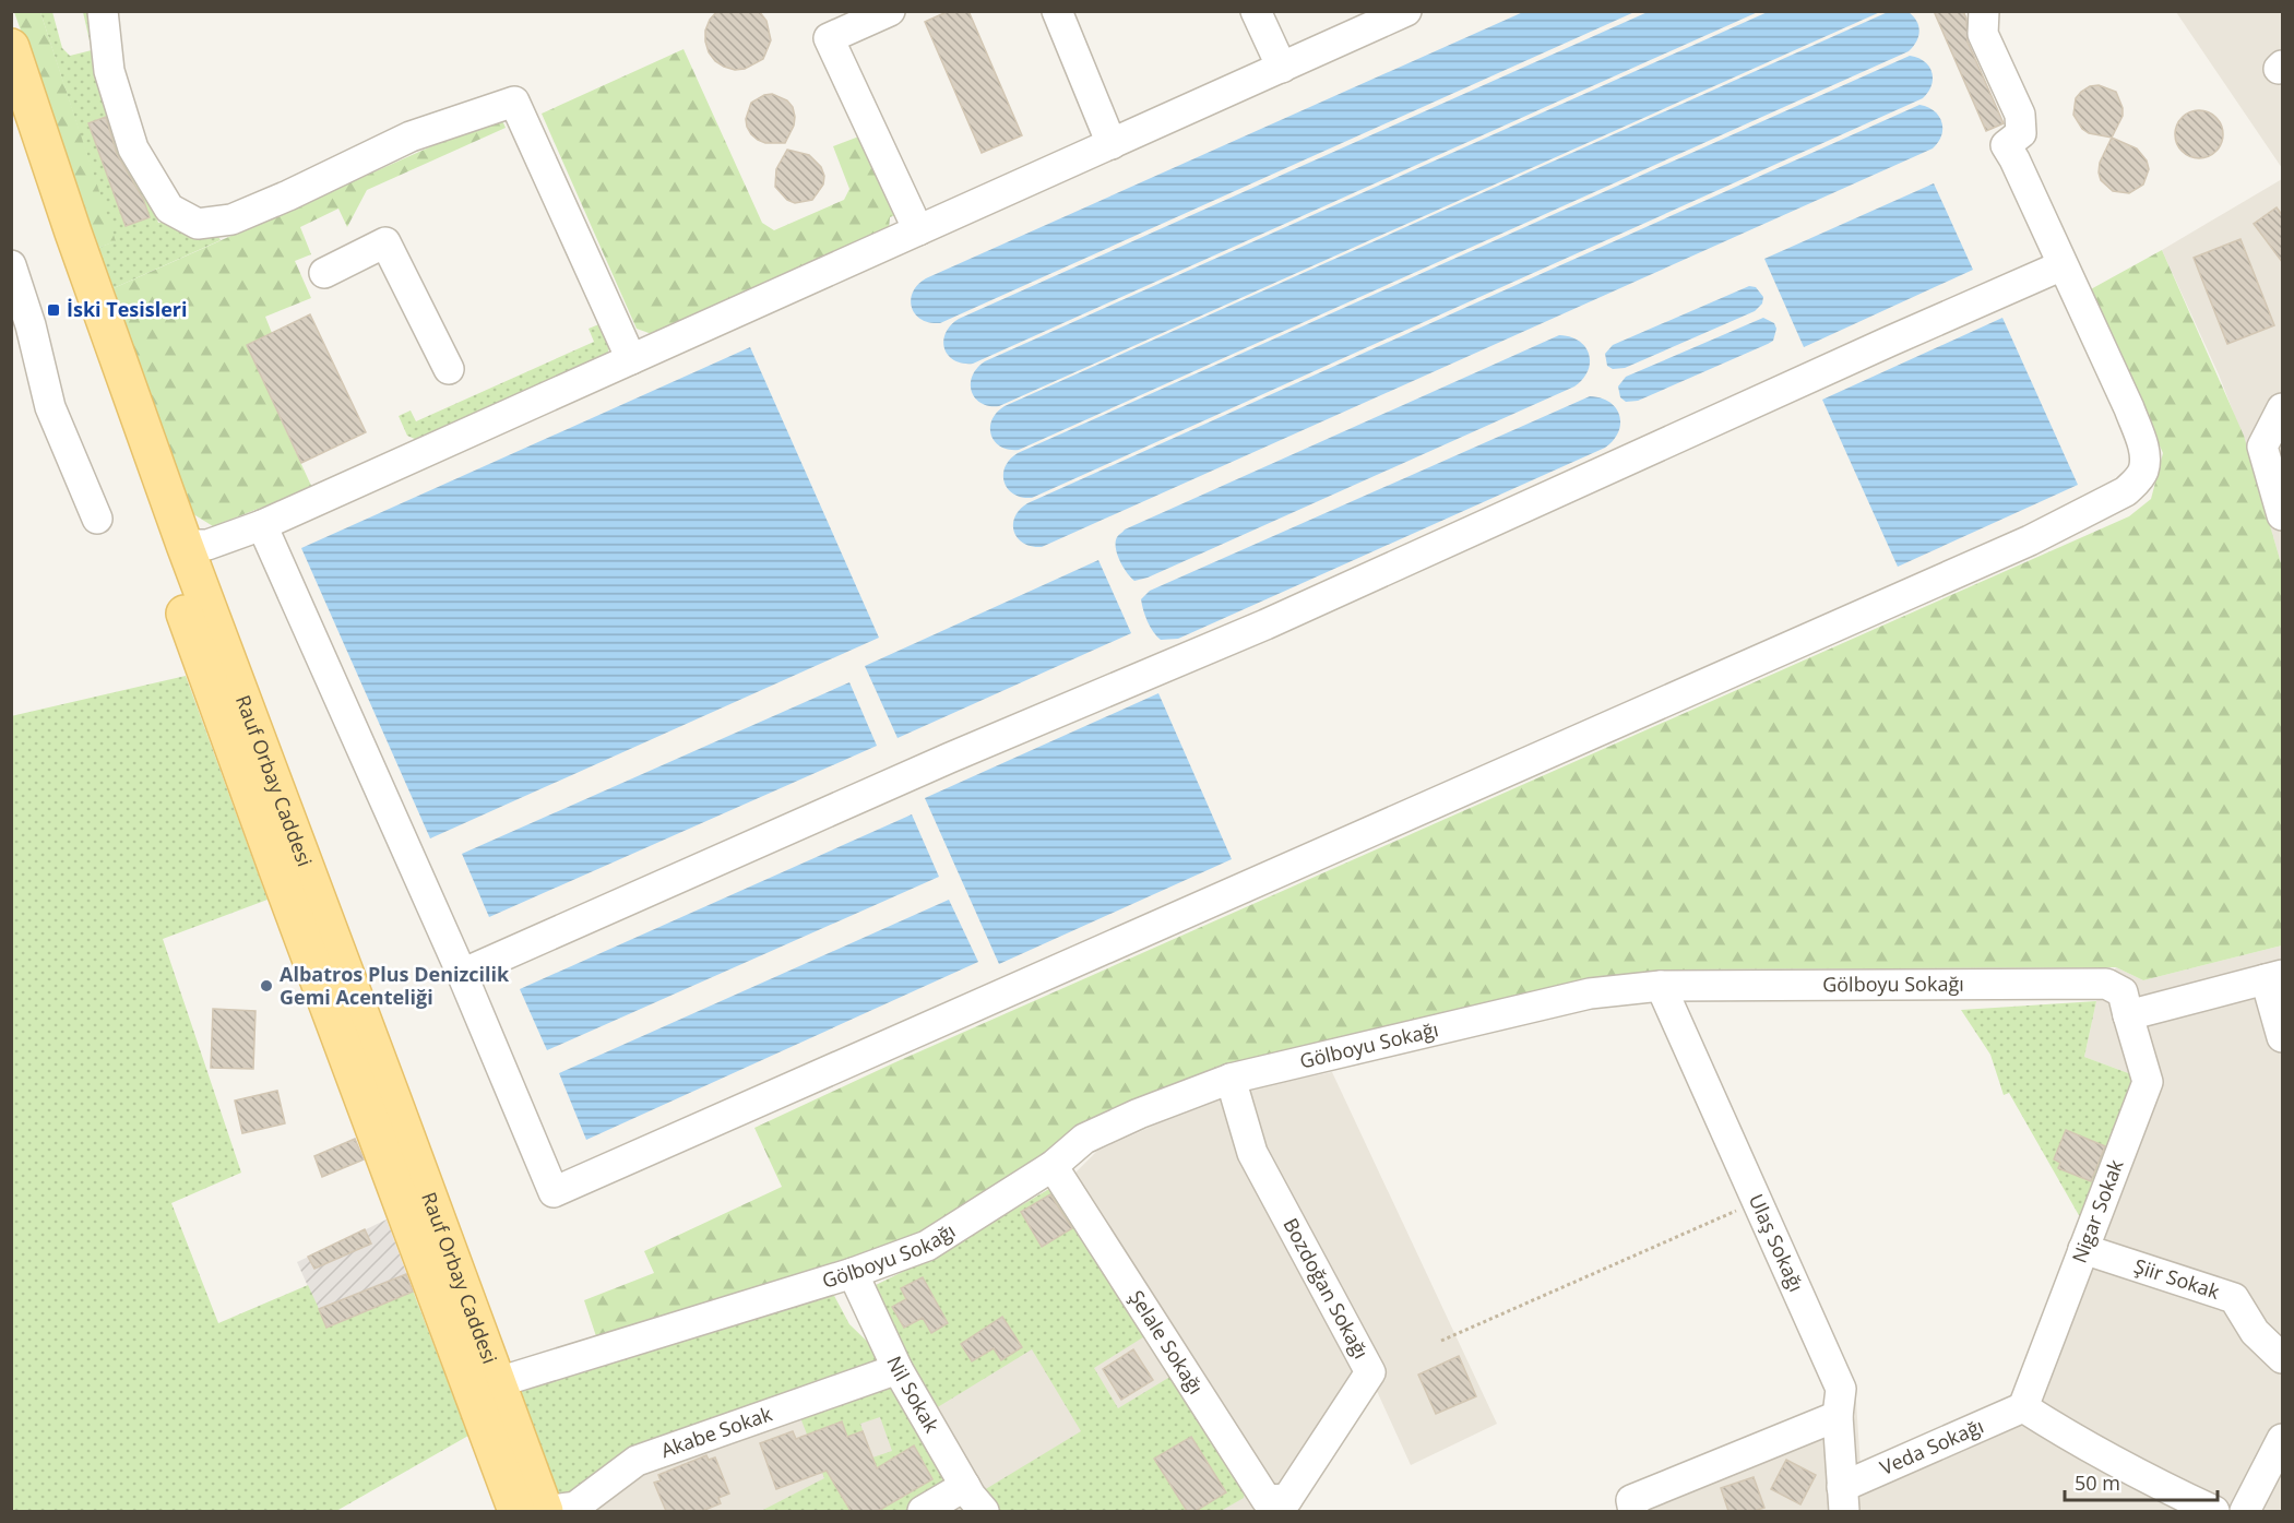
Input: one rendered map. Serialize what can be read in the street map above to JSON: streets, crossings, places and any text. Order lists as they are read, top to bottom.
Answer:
{
  "streets": {
    "main road": ["Rauf Orbay Caddesi"],
    "street": [
      "Gölboyu Sokağı",
      "Nigar Sokak",
      "Ulaş Sokağı",
      "Şiir Sokak",
      "Bozdoğan Sokağı",
      "Şelale Sokağı",
      "Nil Sokak",
      "Akabe Sokak",
      "Veda Sokağı"
    ]
  },
  "crossings": [
    ["Rauf Orbay Caddesi", "Gölboyu Sokağı"],
    ["Rauf Orbay Caddesi", "Akabe Sokak"],
    ["Gölboyu Sokağı", "Nigar Sokak"],
    ["Gölboyu Sokağı", "Ulaş Sokağı"],
    ["Gölboyu Sokağı", "Bozdoğan Sokağı"],
    ["Gölboyu Sokağı", "Şelale Sokağı"],
    ["Gölboyu Sokağı", "Nil Sokak"],
    ["Nigar Sokak", "Şiir Sokak"],
    ["Nigar Sokak", "Veda Sokağı"],
    ["Ulaş Sokağı", "Veda Sokağı"],
    ["Bozdoğan Sokağı", "Şelale Sokağı"],
    ["Nil Sokak", "Akabe Sokak"]
  ],
  "places": {
    "transit": ["İski Tesisleri"],
    "other": ["Albatros Plus Denizcilik Gemi Acenteliği"]
  },
  "scale_bar": "50 m"
}
